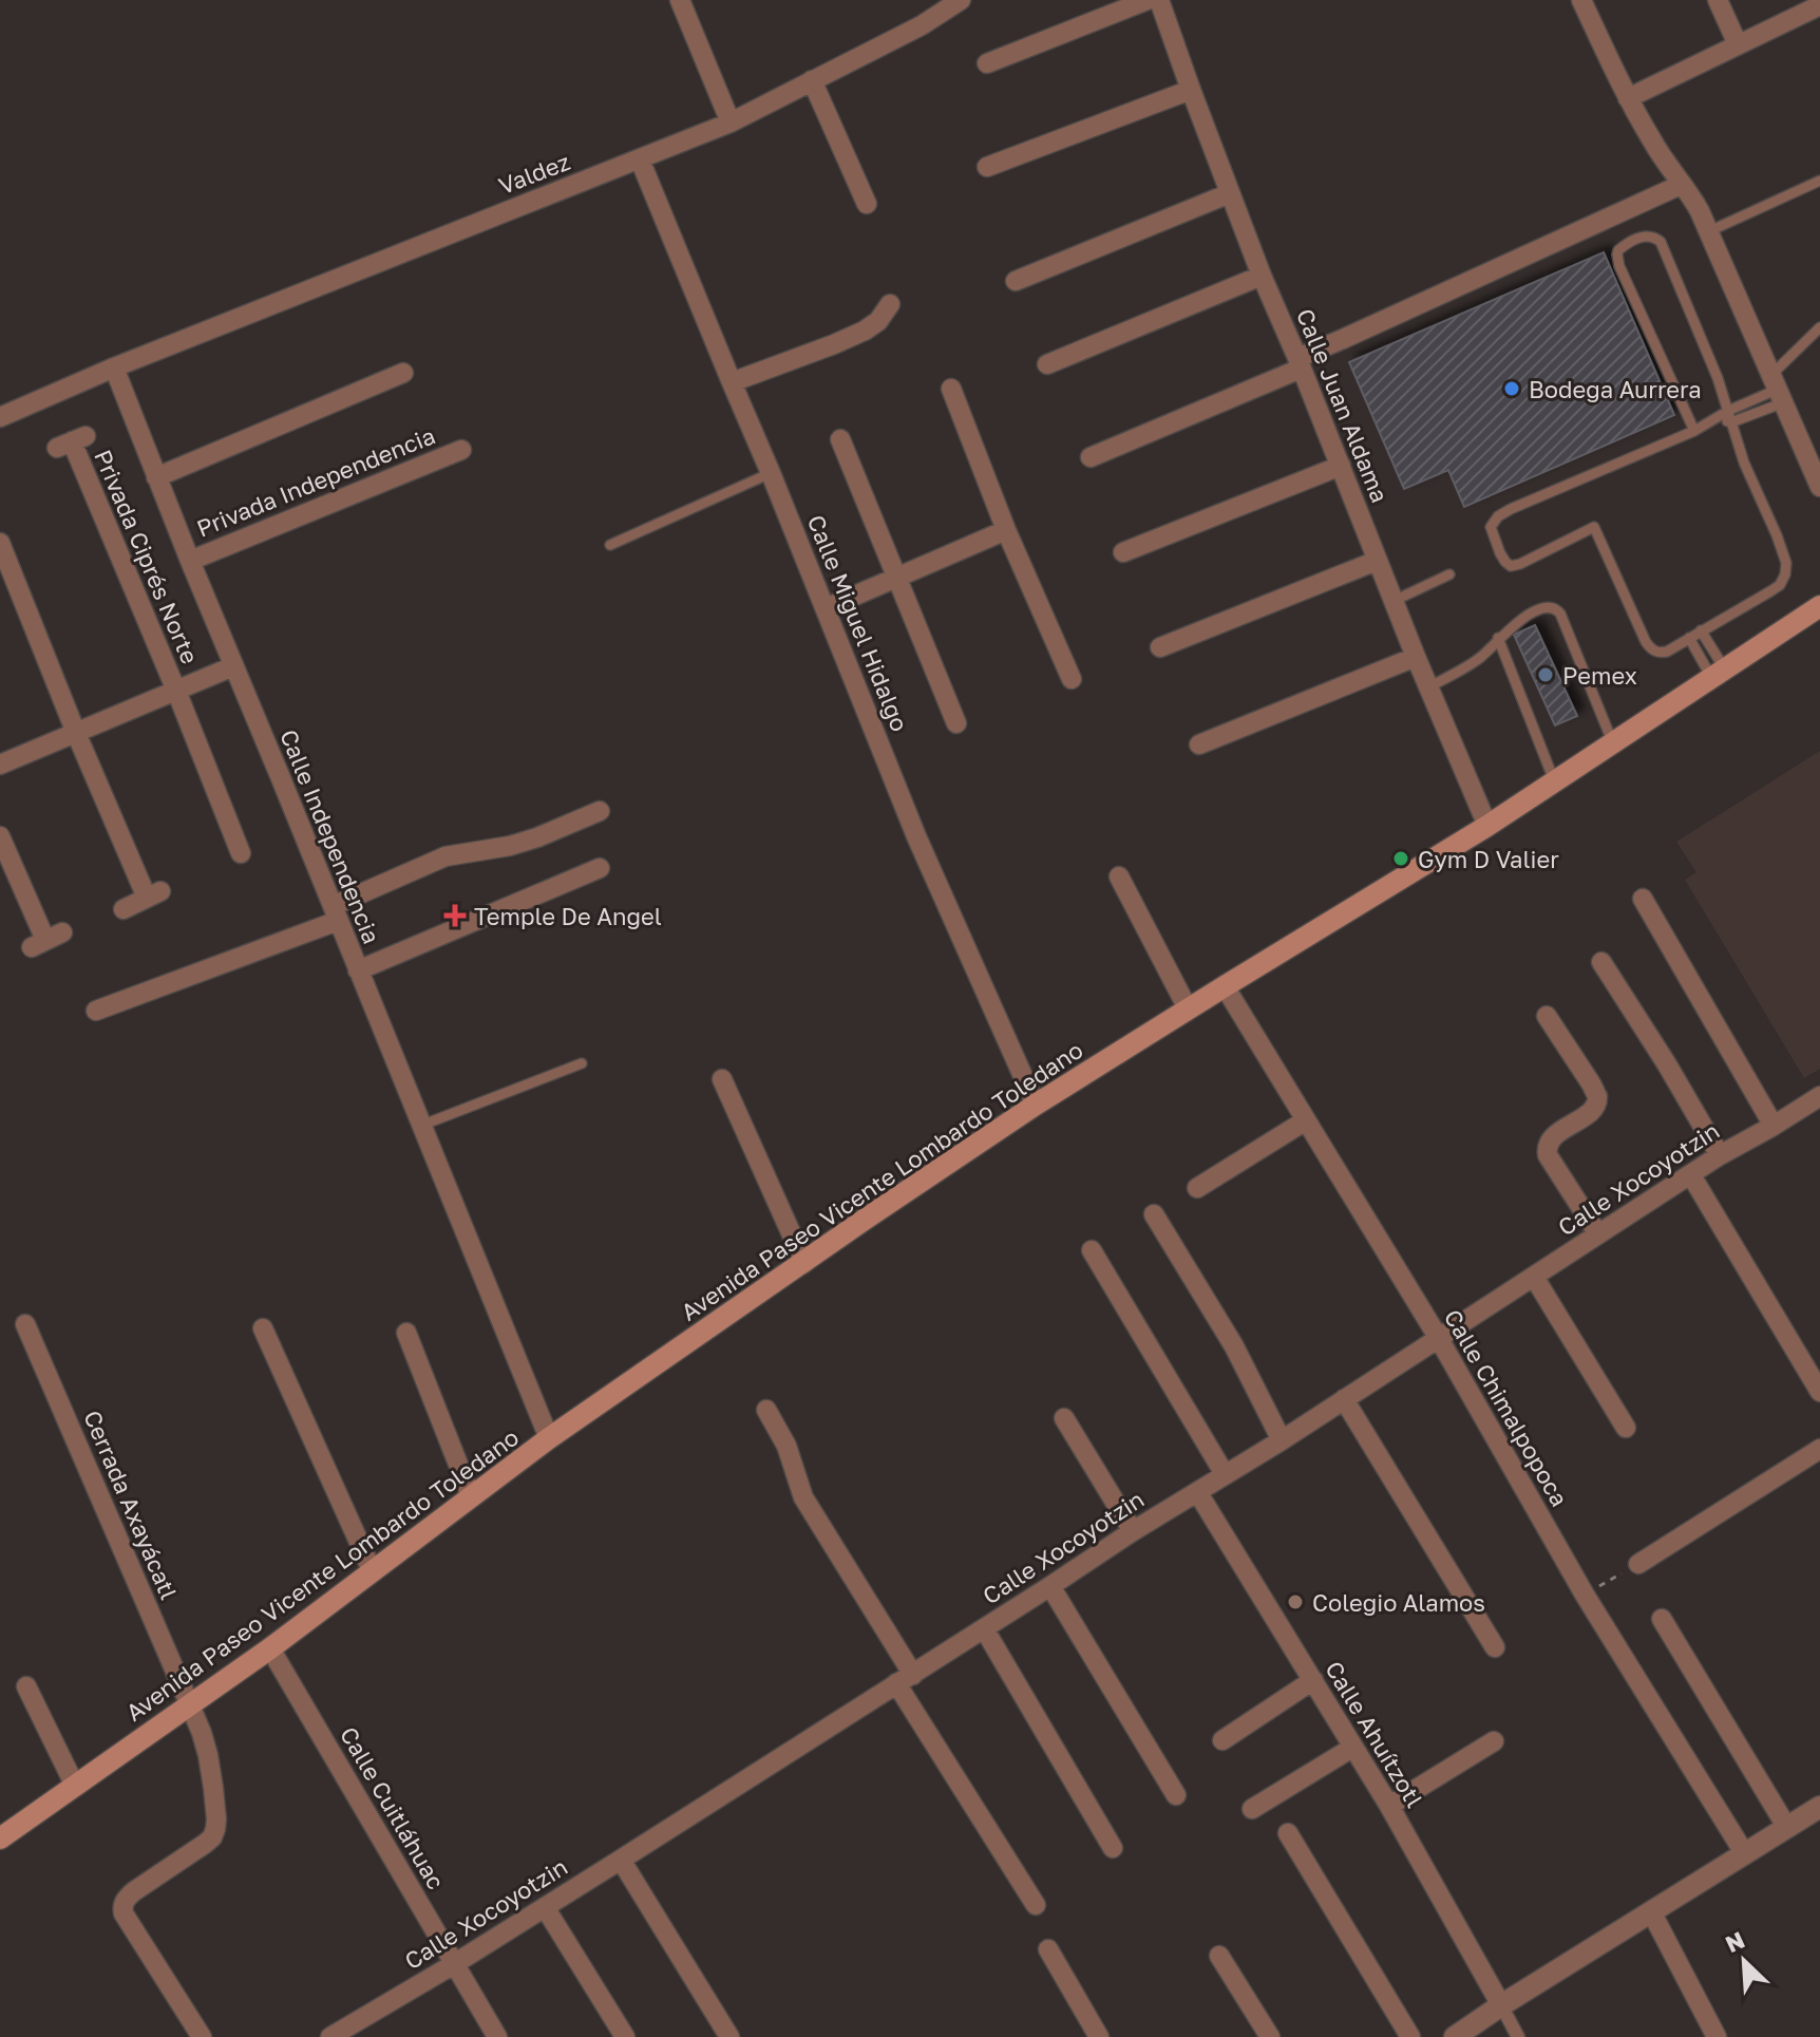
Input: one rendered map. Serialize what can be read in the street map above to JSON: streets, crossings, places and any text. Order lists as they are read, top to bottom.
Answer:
{
  "streets": {
    "main road": ["Avenida Paseo Vicente Lombardo Toledano"],
    "street": [
      "Valdez",
      "Calle Juan Aldama",
      "Privada Independencia",
      "Privada Ciprés Norte",
      "Calle Miguel Hidalgo",
      "Calle Independencia",
      "Calle Xocoyotzin",
      "Calle Chimalpopoca",
      "Cerrada Axayácatl",
      "Calle Ahuítzotl",
      "Calle Cuitláhuac"
    ]
  },
  "crossings": [
    ["Valdez", "Calle Miguel Hidalgo"],
    ["Valdez", "Calle Independencia"],
    ["Calle Juan Aldama", "Avenida Paseo Vicente Lombardo Toledano"],
    ["Privada Independencia", "Calle Independencia"],
    ["Calle Miguel Hidalgo", "Avenida Paseo Vicente Lombardo Toledano"],
    ["Calle Independencia", "Avenida Paseo Vicente Lombardo Toledano"],
    ["Calle Xocoyotzin", "Calle Chimalpopoca"],
    ["Calle Xocoyotzin", "Calle Ahuítzotl"],
    ["Calle Xocoyotzin", "Calle Cuitláhuac"],
    ["Avenida Paseo Vicente Lombardo Toledano", "Calle Chimalpopoca"],
    ["Avenida Paseo Vicente Lombardo Toledano", "Cerrada Axayácatl"],
    ["Avenida Paseo Vicente Lombardo Toledano", "Calle Cuitláhuac"]
  ],
  "places": {
    "other": [
      "Bodega Aurrera",
      "Pemex",
      "Gym D Valier",
      "Colegio Alamos"
    ],
    "health": ["Temple De Angel"]
  },
  "north": "top left"
}
